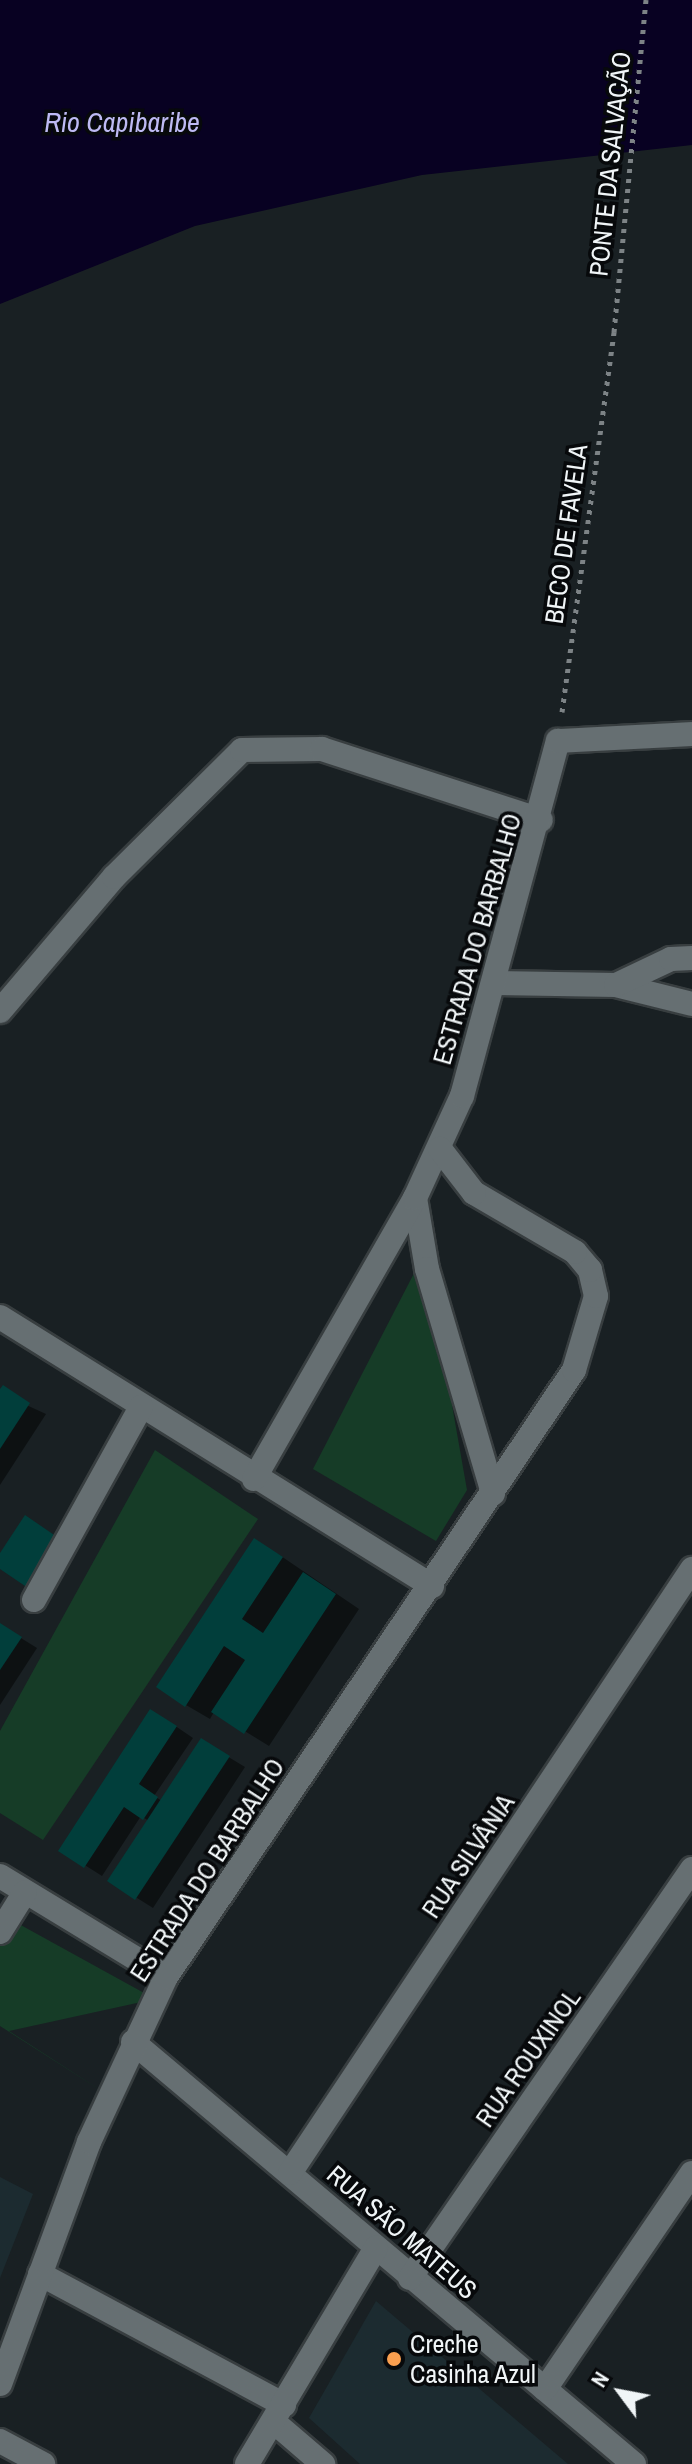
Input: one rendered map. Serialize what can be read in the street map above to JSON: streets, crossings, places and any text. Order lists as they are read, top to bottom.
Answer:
{
  "streets": {
    "street": [
      "ESTRADA DO BARBALHO",
      "RUA SILVÂNIA",
      "RUA ROUXINOL",
      "RUA SÃO MATEUS"
    ],
    "path": ["PONTE DA SALVAÇÃO", "BECO DE FAVELA"]
  },
  "crossings": [
    ["PONTE DA SALVAÇÃO", "BECO DE FAVELA"],
    ["BECO DE FAVELA", "ESTRADA DO BARBALHO"],
    ["ESTRADA DO BARBALHO", "RUA SÃO MATEUS"],
    ["RUA SILVÂNIA", "RUA SÃO MATEUS"],
    ["RUA ROUXINOL", "RUA SÃO MATEUS"]
  ],
  "water": ["Rio Capibaribe"],
  "places": ["Creche Casinha Azul"],
  "north": "top left"
}
